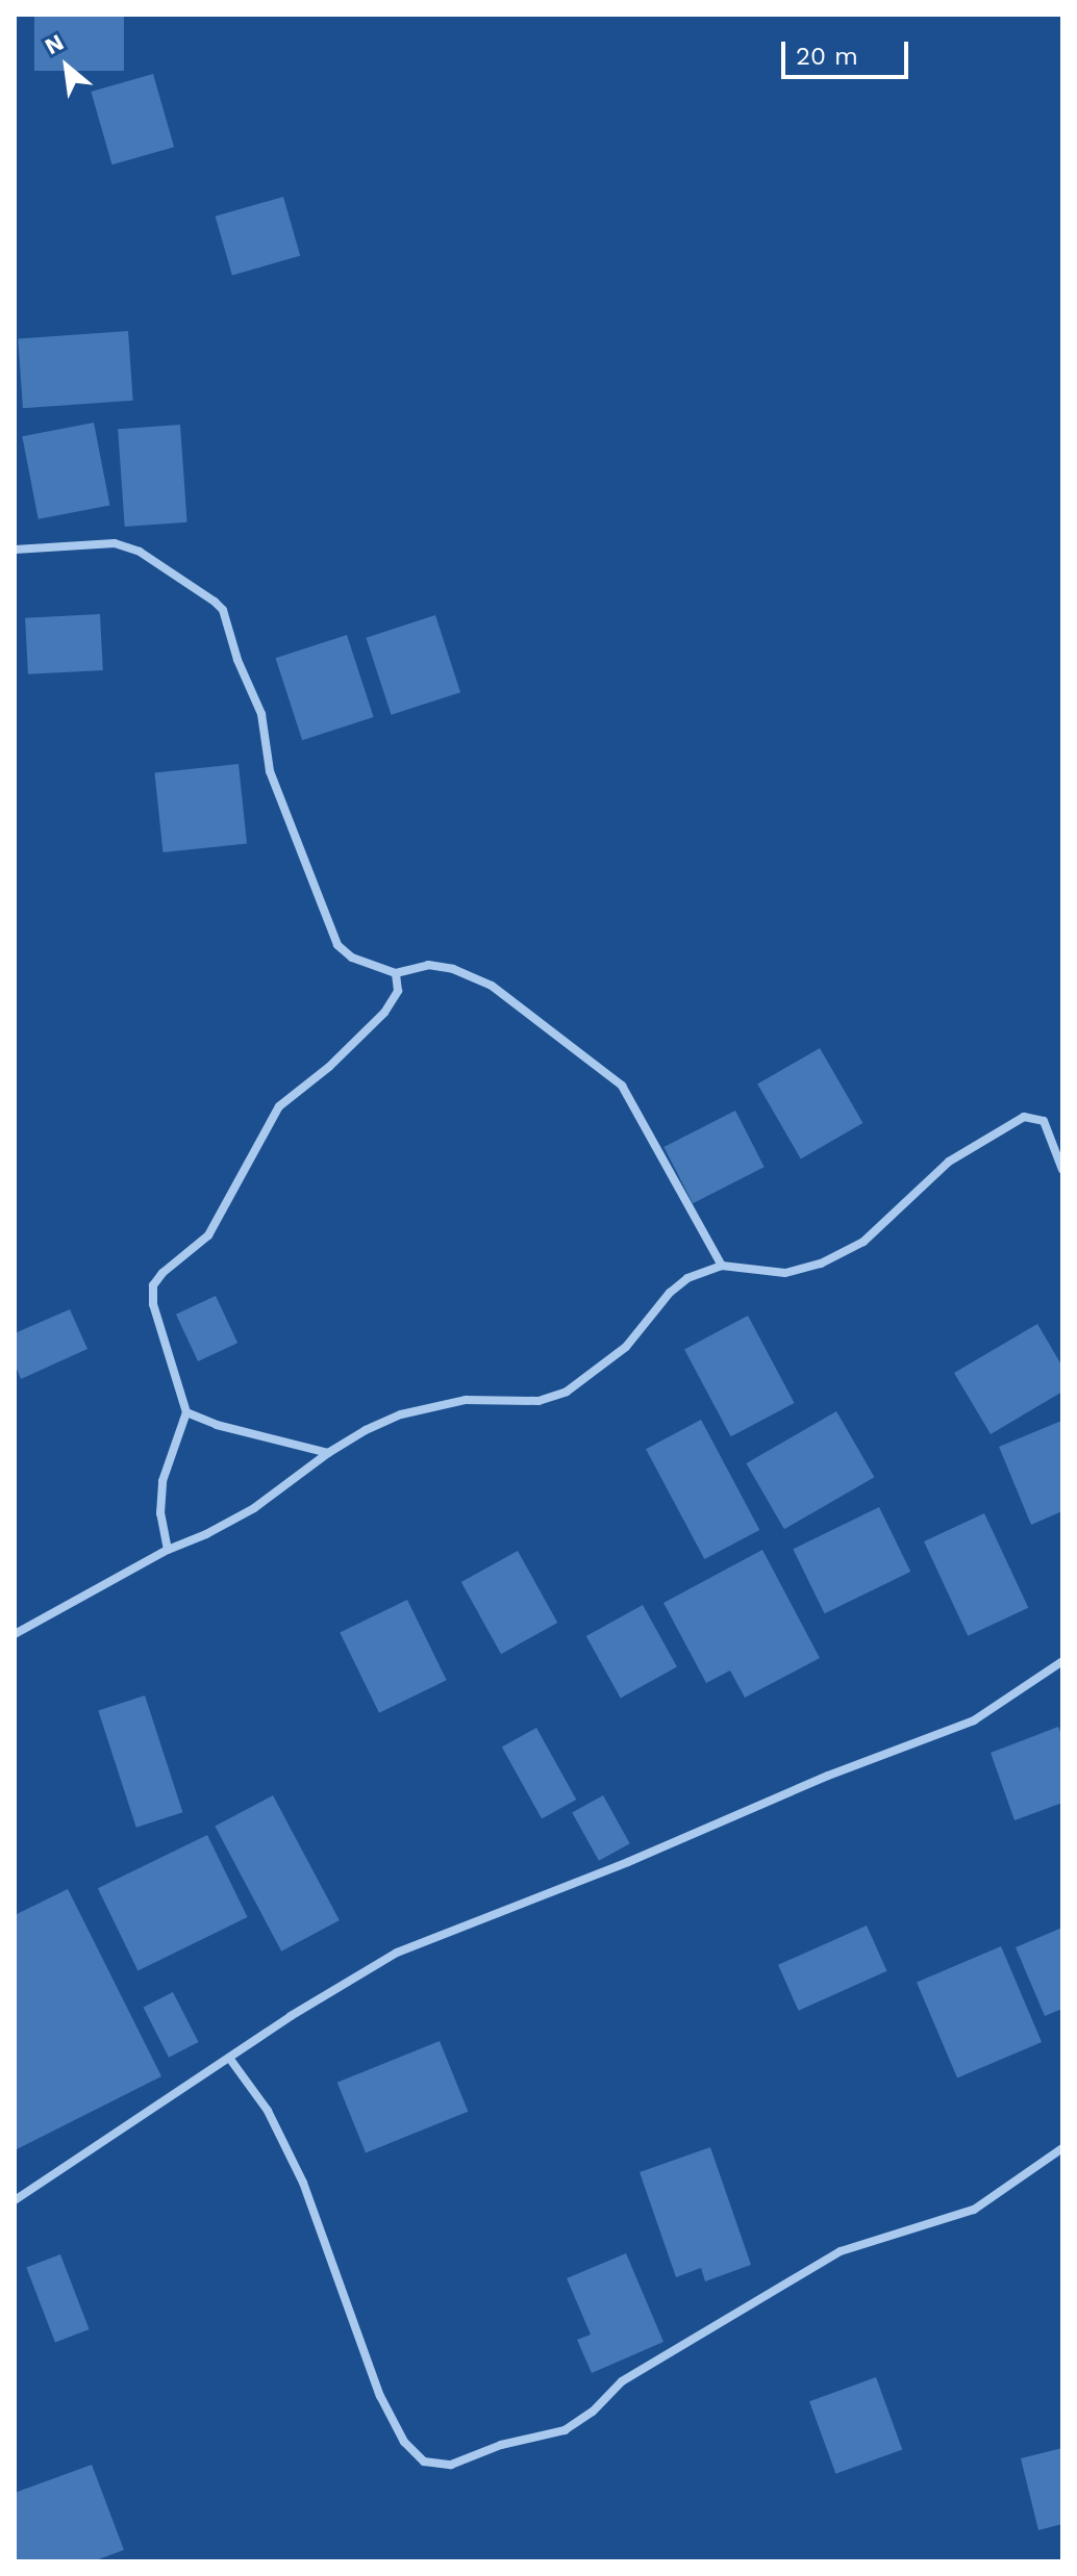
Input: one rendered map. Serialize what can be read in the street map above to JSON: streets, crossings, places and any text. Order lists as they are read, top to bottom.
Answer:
{
  "scale_bar": "20 m",
  "north": "top left"
}
